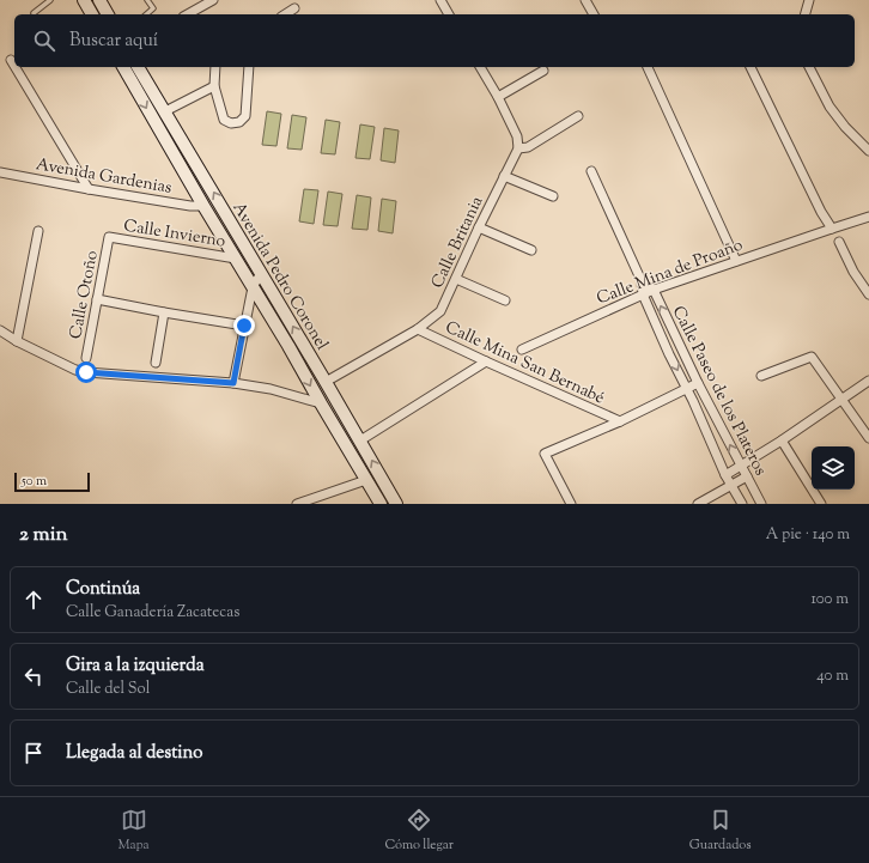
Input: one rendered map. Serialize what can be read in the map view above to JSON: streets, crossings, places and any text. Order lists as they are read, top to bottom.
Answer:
{
  "streets": {
    "main road": ["Avenida Pedro Coronel"],
    "street": [
      "Avenida Gardenias",
      "Calle Invierno",
      "Calle Britania",
      "Calle Mina de Proaño",
      "Calle Otoño",
      "Calle Mina San Bernabé",
      "Calle Paseo de los Plateros"
    ]
  },
  "crossings": [
    ["Avenida Gardenias", "Avenida Pedro Coronel"],
    ["Calle Invierno", "Avenida Pedro Coronel"],
    ["Calle Invierno", "Calle Otoño"],
    ["Calle Britania", "Avenida Pedro Coronel"],
    ["Calle Britania", "Calle Mina San Bernabé"],
    ["Calle Mina de Proaño", "Calle Paseo de los Plateros"]
  ],
  "scale_bar": "50 m",
  "page": {
    "search": "Buscar aquí",
    "scale": "50 m",
    "heading": ["2 min", "A pie · 140 m"],
    "list": [
      ["Continúa", "Calle Ganadería Zacatecas", "100 m"],
      ["Gira a la izquierda", "Calle del Sol", "40 m"],
      "Llegada al destino"
    ],
    "nav": ["Mapa", "Cómo llegar", "Guardados"]
  }
}
